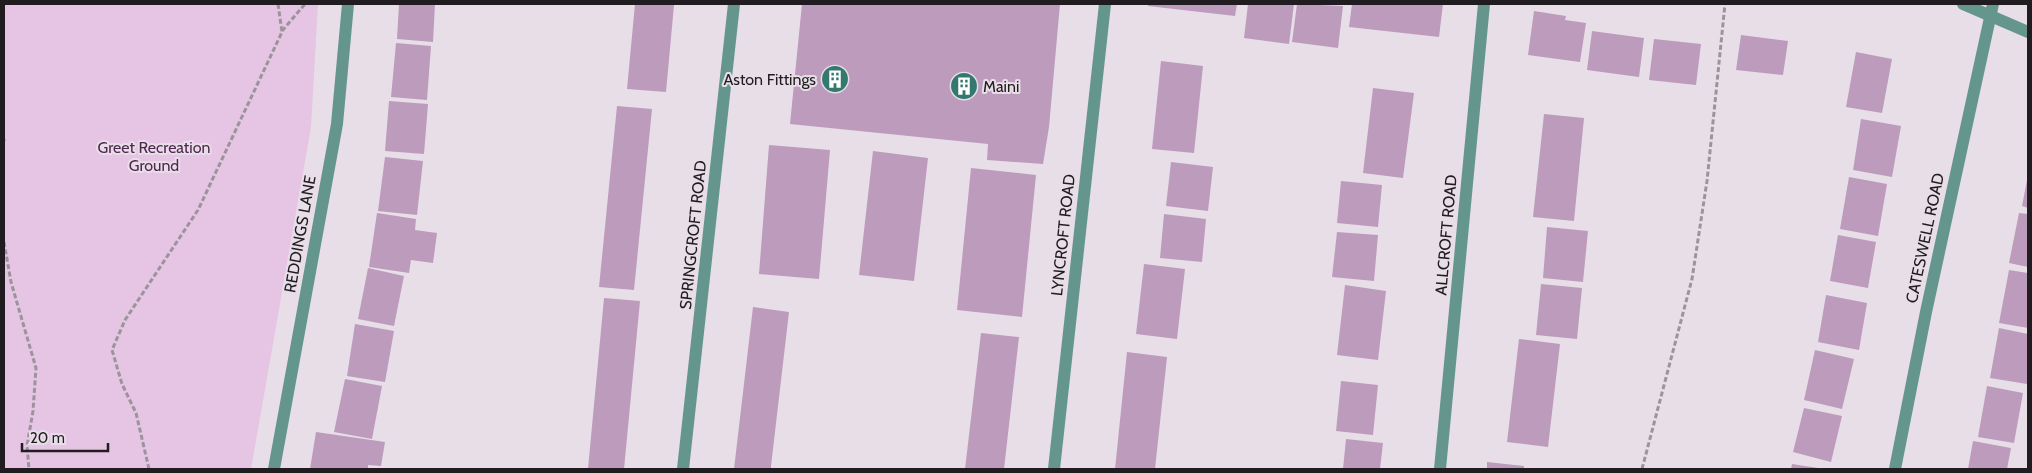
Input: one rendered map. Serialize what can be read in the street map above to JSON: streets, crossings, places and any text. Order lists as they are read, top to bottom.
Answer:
{
  "streets": {
    "street": [
      "REDDINGS LANE",
      "SPRINGCROFT ROAD",
      "LYNCROFT ROAD",
      "ALLCROFT ROAD",
      "CATESWELL ROAD"
    ]
  },
  "parks": ["Greet Recreation Ground"],
  "places": {
    "building": ["Aston Fittings", "Maini"]
  },
  "scale_bar": "20 m"
}
